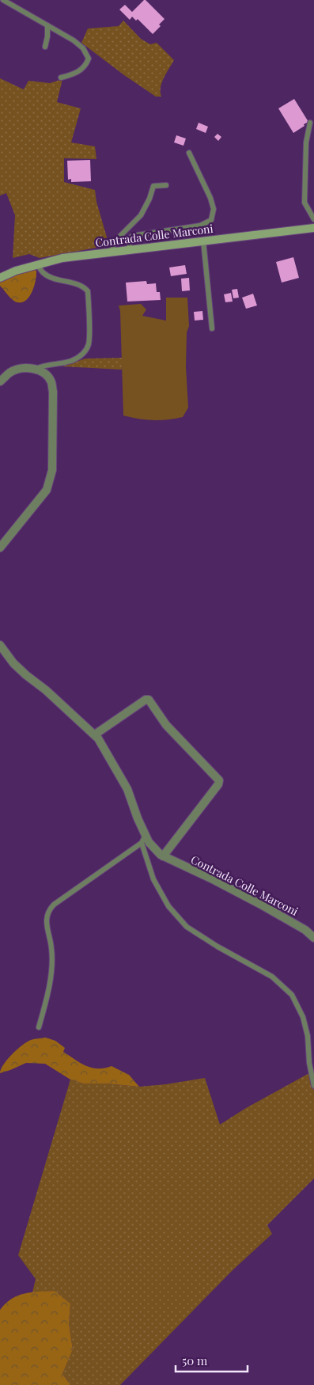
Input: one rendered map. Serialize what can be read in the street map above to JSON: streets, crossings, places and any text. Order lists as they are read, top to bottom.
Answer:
{
  "streets": {
    "street": ["Contrada Colle Marconi"]
  },
  "scale_bar": "50 m"
}
